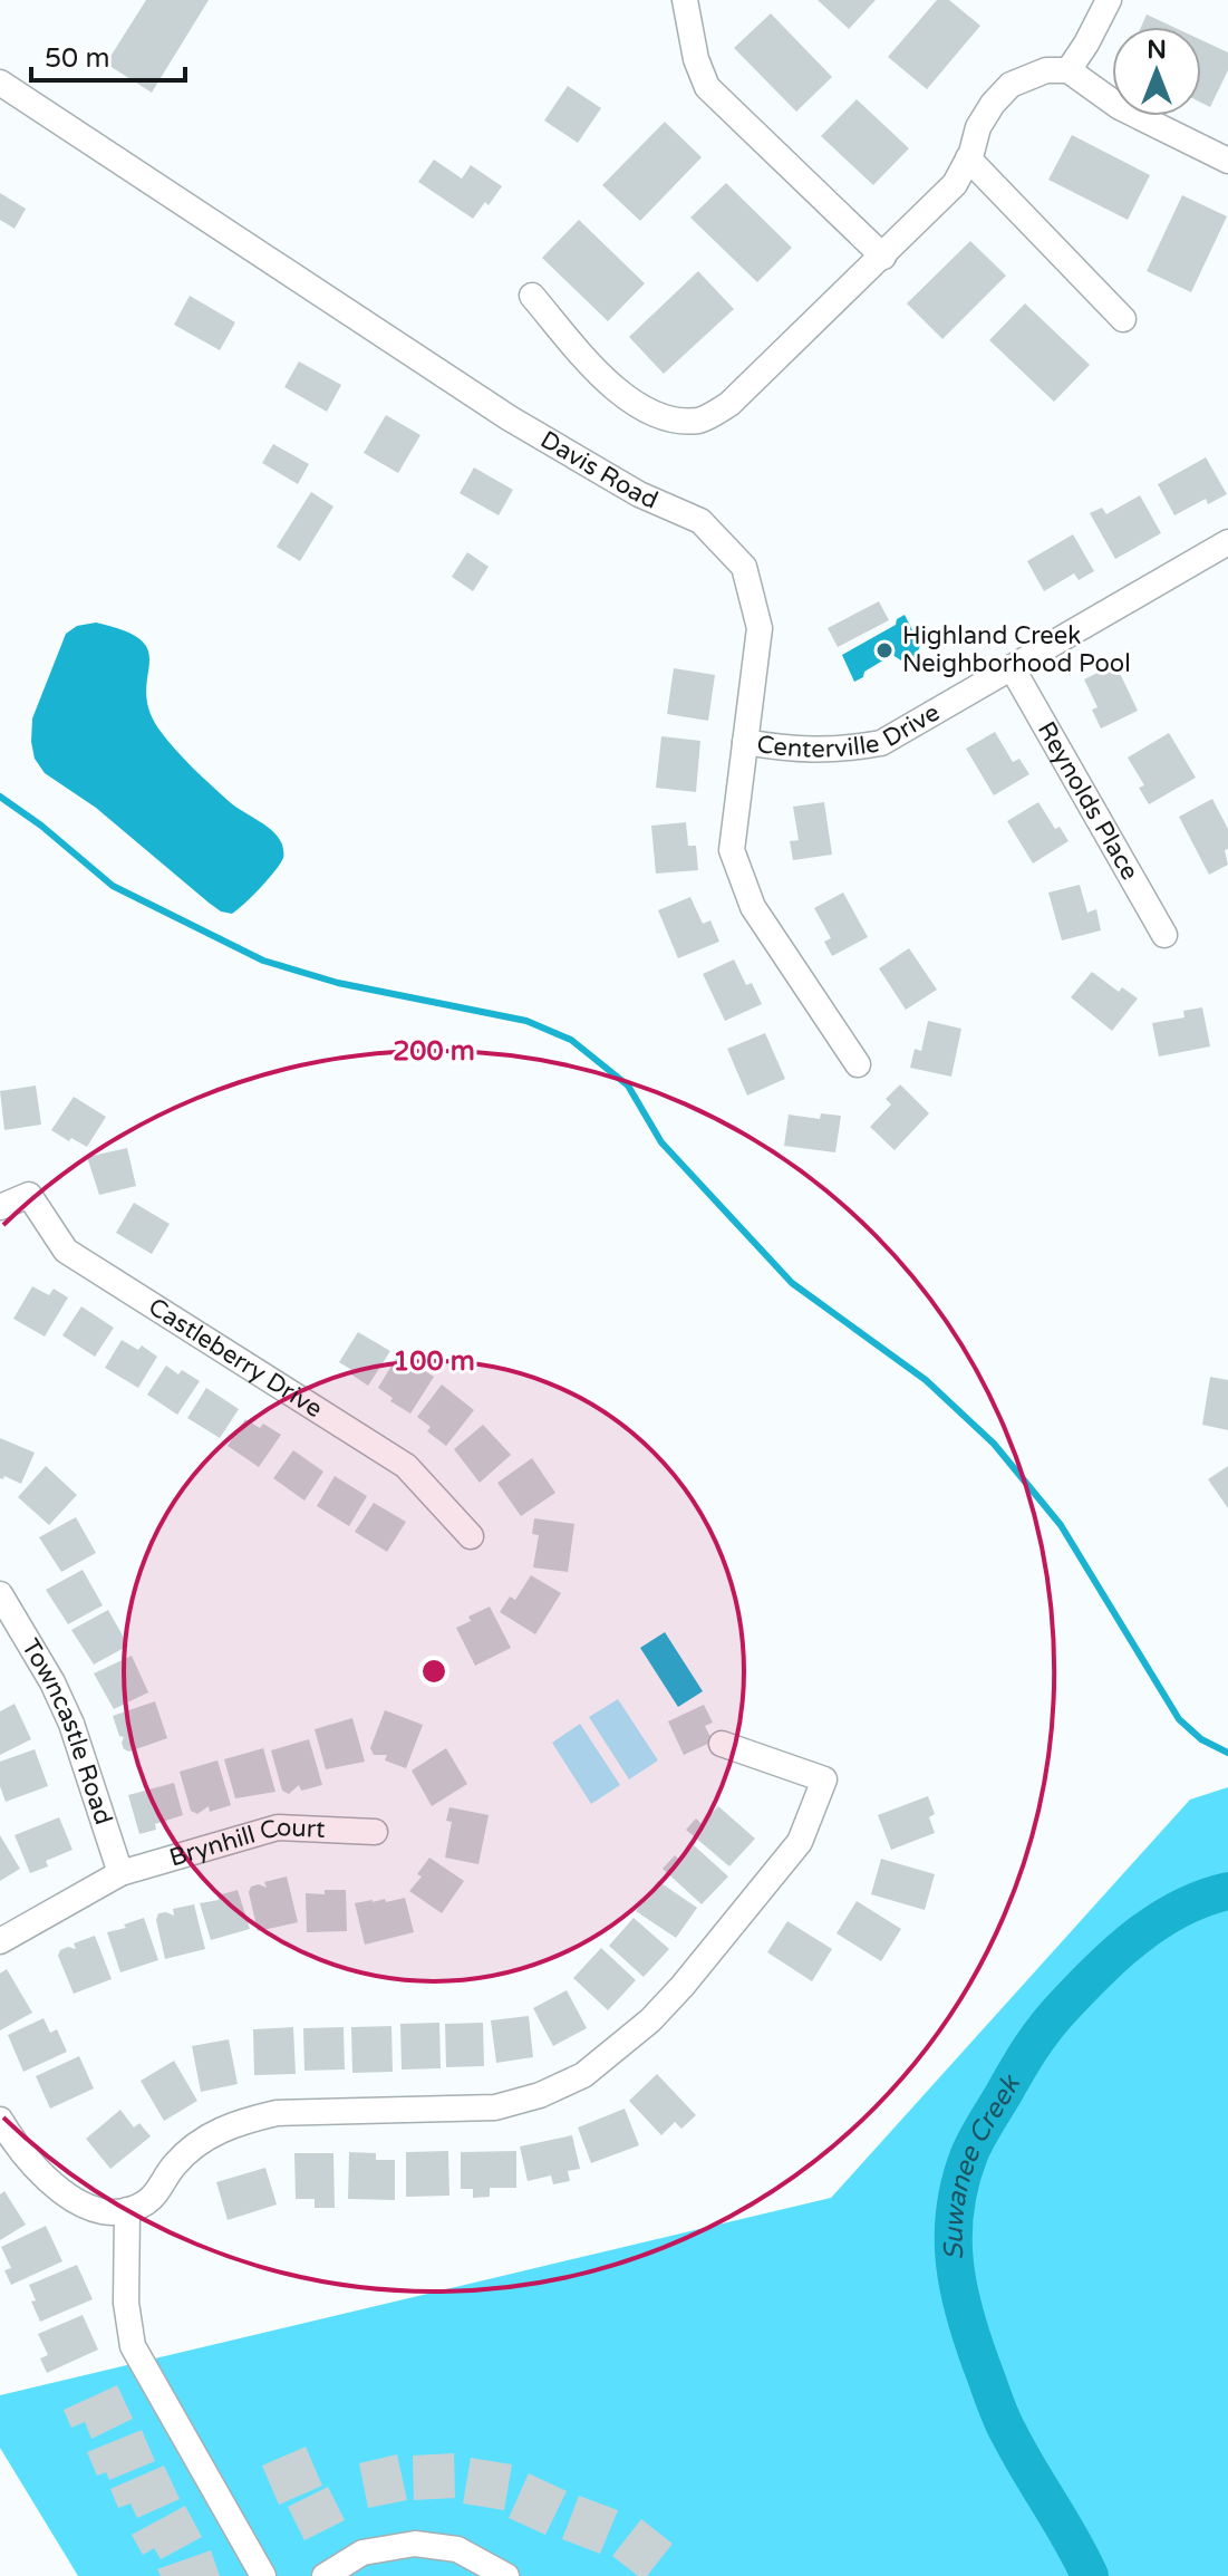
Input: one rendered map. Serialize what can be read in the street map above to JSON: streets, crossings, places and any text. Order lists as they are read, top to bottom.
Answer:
{
  "streets": {
    "street": [
      "Davis Road",
      "Centerville Drive",
      "Reynolds Place",
      "Castleberry Drive",
      "Towncastle Road",
      "Brynhill Court"
    ]
  },
  "crossings": [
    ["Davis Road", "Centerville Drive"],
    ["Centerville Drive", "Reynolds Place"],
    ["Towncastle Road", "Brynhill Court"]
  ],
  "water": ["Suwanee Creek"],
  "places": ["Highland Creek Neighborhood Pool"],
  "scale_bar": "50 m",
  "north": "top",
  "rings": ["200 m", "100 m"]
}
